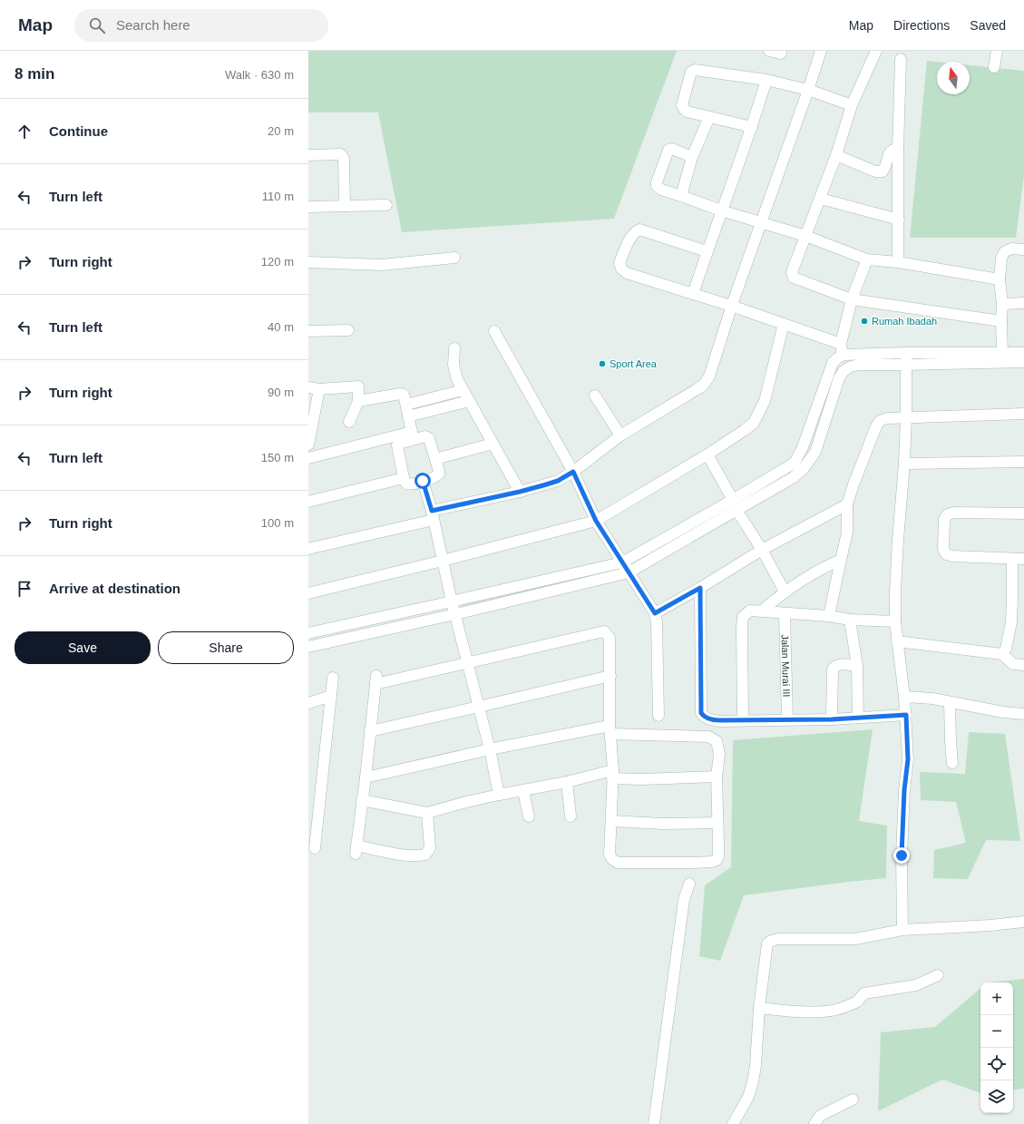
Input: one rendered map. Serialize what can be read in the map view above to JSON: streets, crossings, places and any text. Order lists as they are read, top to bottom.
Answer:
{
  "streets": {
    "street": ["Jalan Murai III"]
  },
  "places": ["Rumah Ibadah", "Sport Area"],
  "north": "top",
  "page": {
    "header": "Map",
    "search": "Search here",
    "nav": ["Map", "Directions", "Saved"],
    "heading": ["8 min", "Walk · 630 m"],
    "list": [
      ["Continue", "20 m"],
      ["Turn left", "110 m"],
      ["Turn right", "120 m"],
      ["Turn left", "40 m"],
      ["Turn right", "90 m"],
      ["Turn left", "150 m"],
      ["Turn right", "100 m"],
      "Arrive at destination"
    ],
    "buttons": ["Save", "Share"],
    "map_buttons": ["+", "−"]
  }
}
